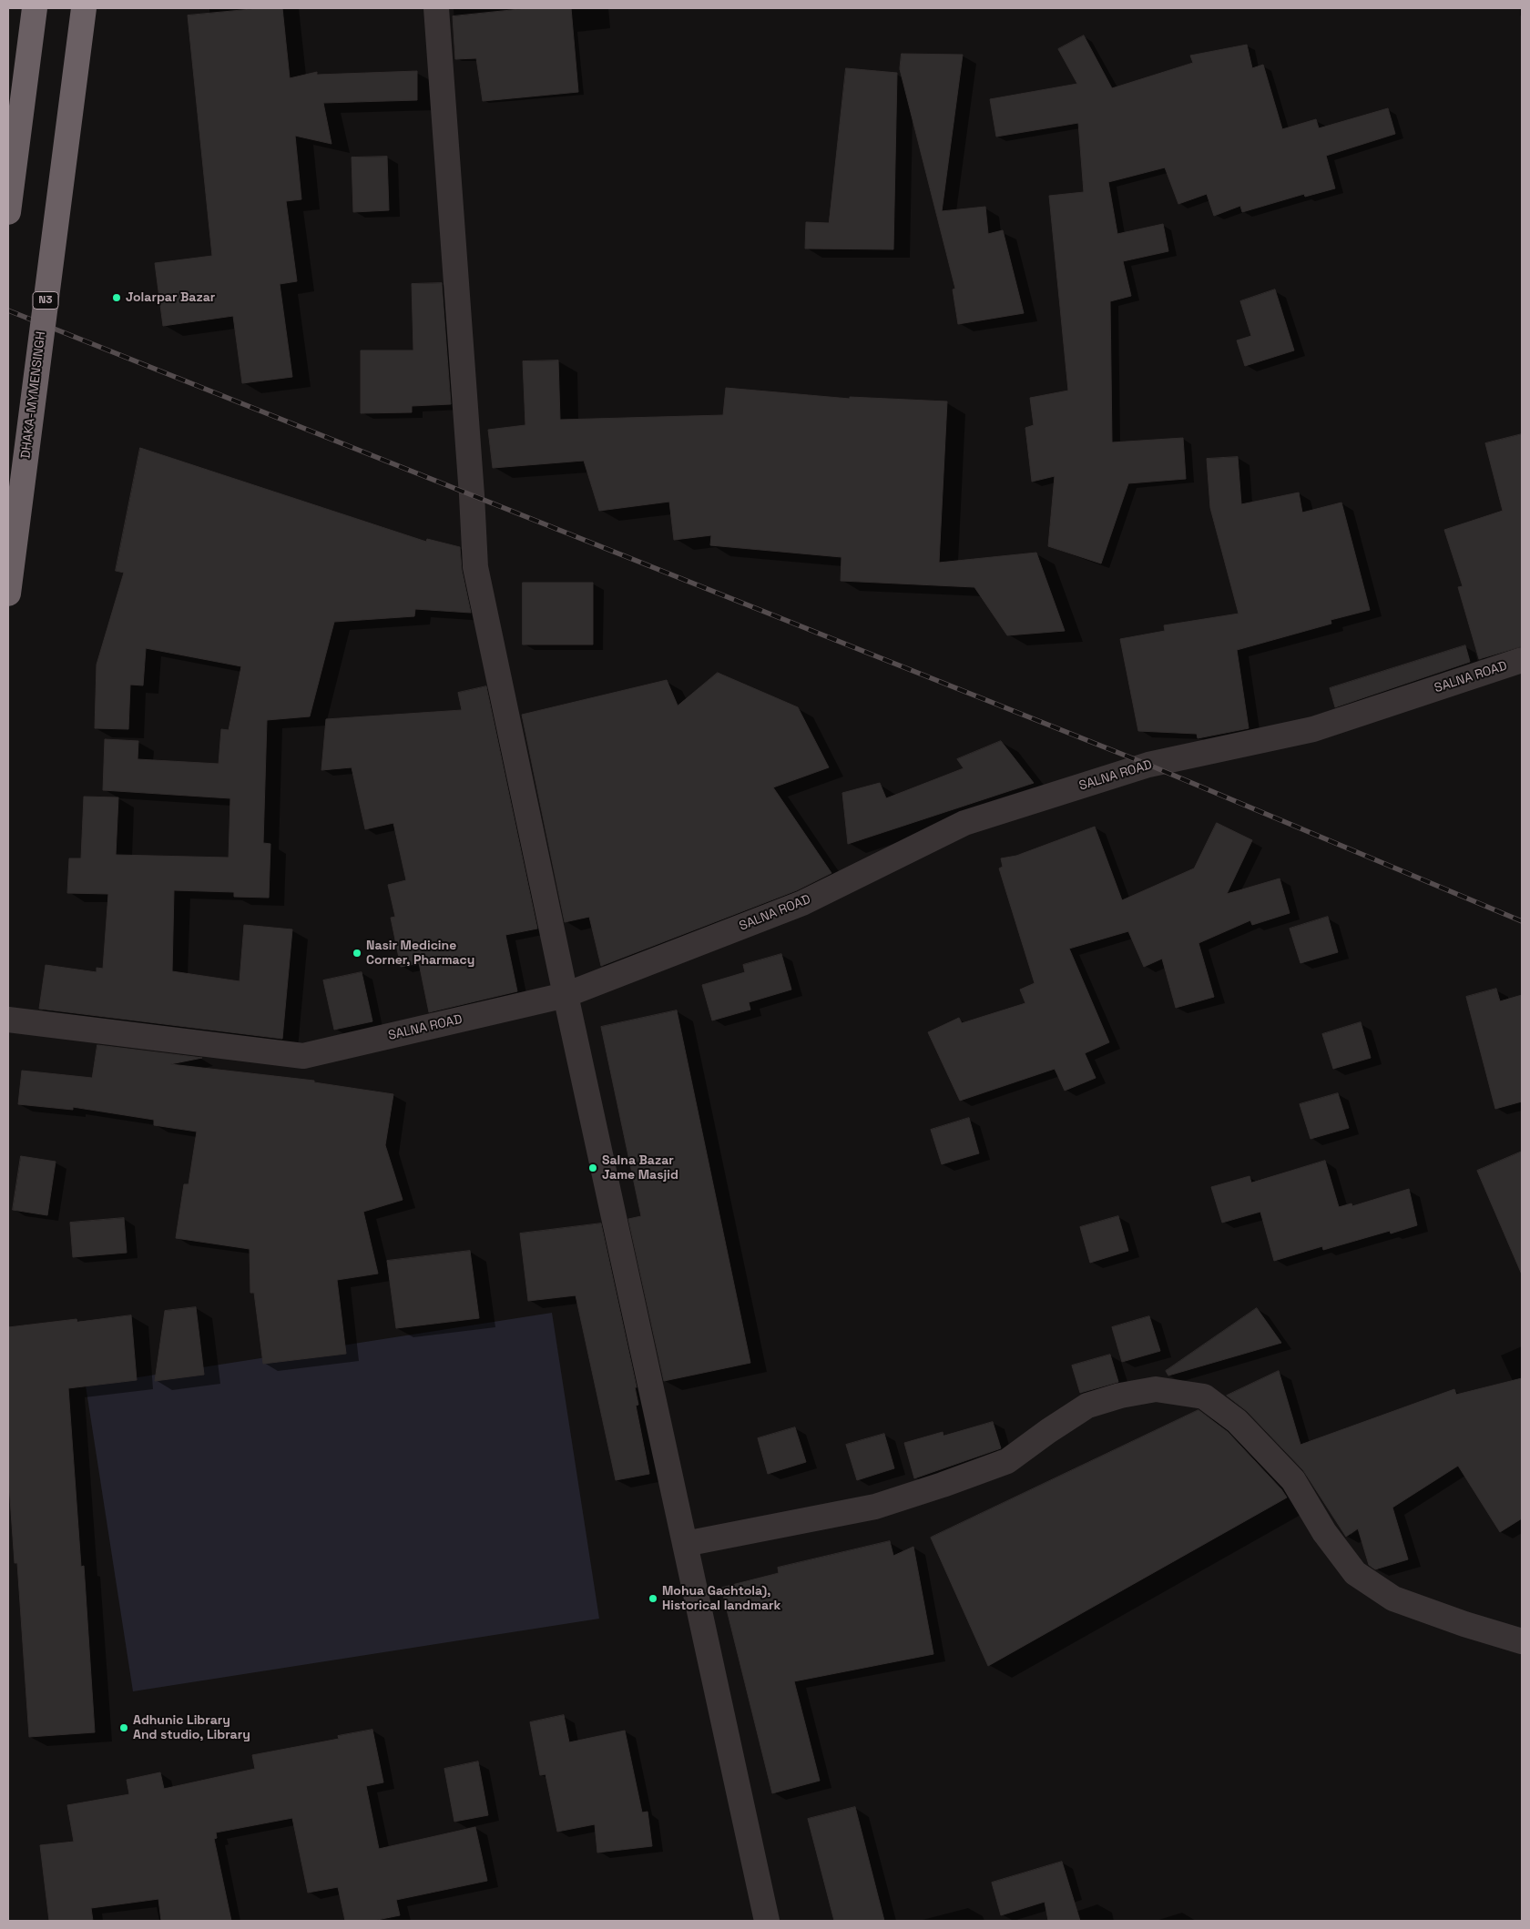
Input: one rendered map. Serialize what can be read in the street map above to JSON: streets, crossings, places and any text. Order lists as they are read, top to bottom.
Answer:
{
  "streets": {
    "highway": ["N3", "DHAKA-MYMENSINGH"],
    "street": ["SALNA ROAD"]
  },
  "places": [
    "Jolarpar Bazar",
    "Nasir Medicine Corner, Pharmacy",
    "Salna Bazar Jame Masjid",
    "Mohua Gachtola), Historical landmark",
    "Adhunic Library And studio, Library"
  ]
}
